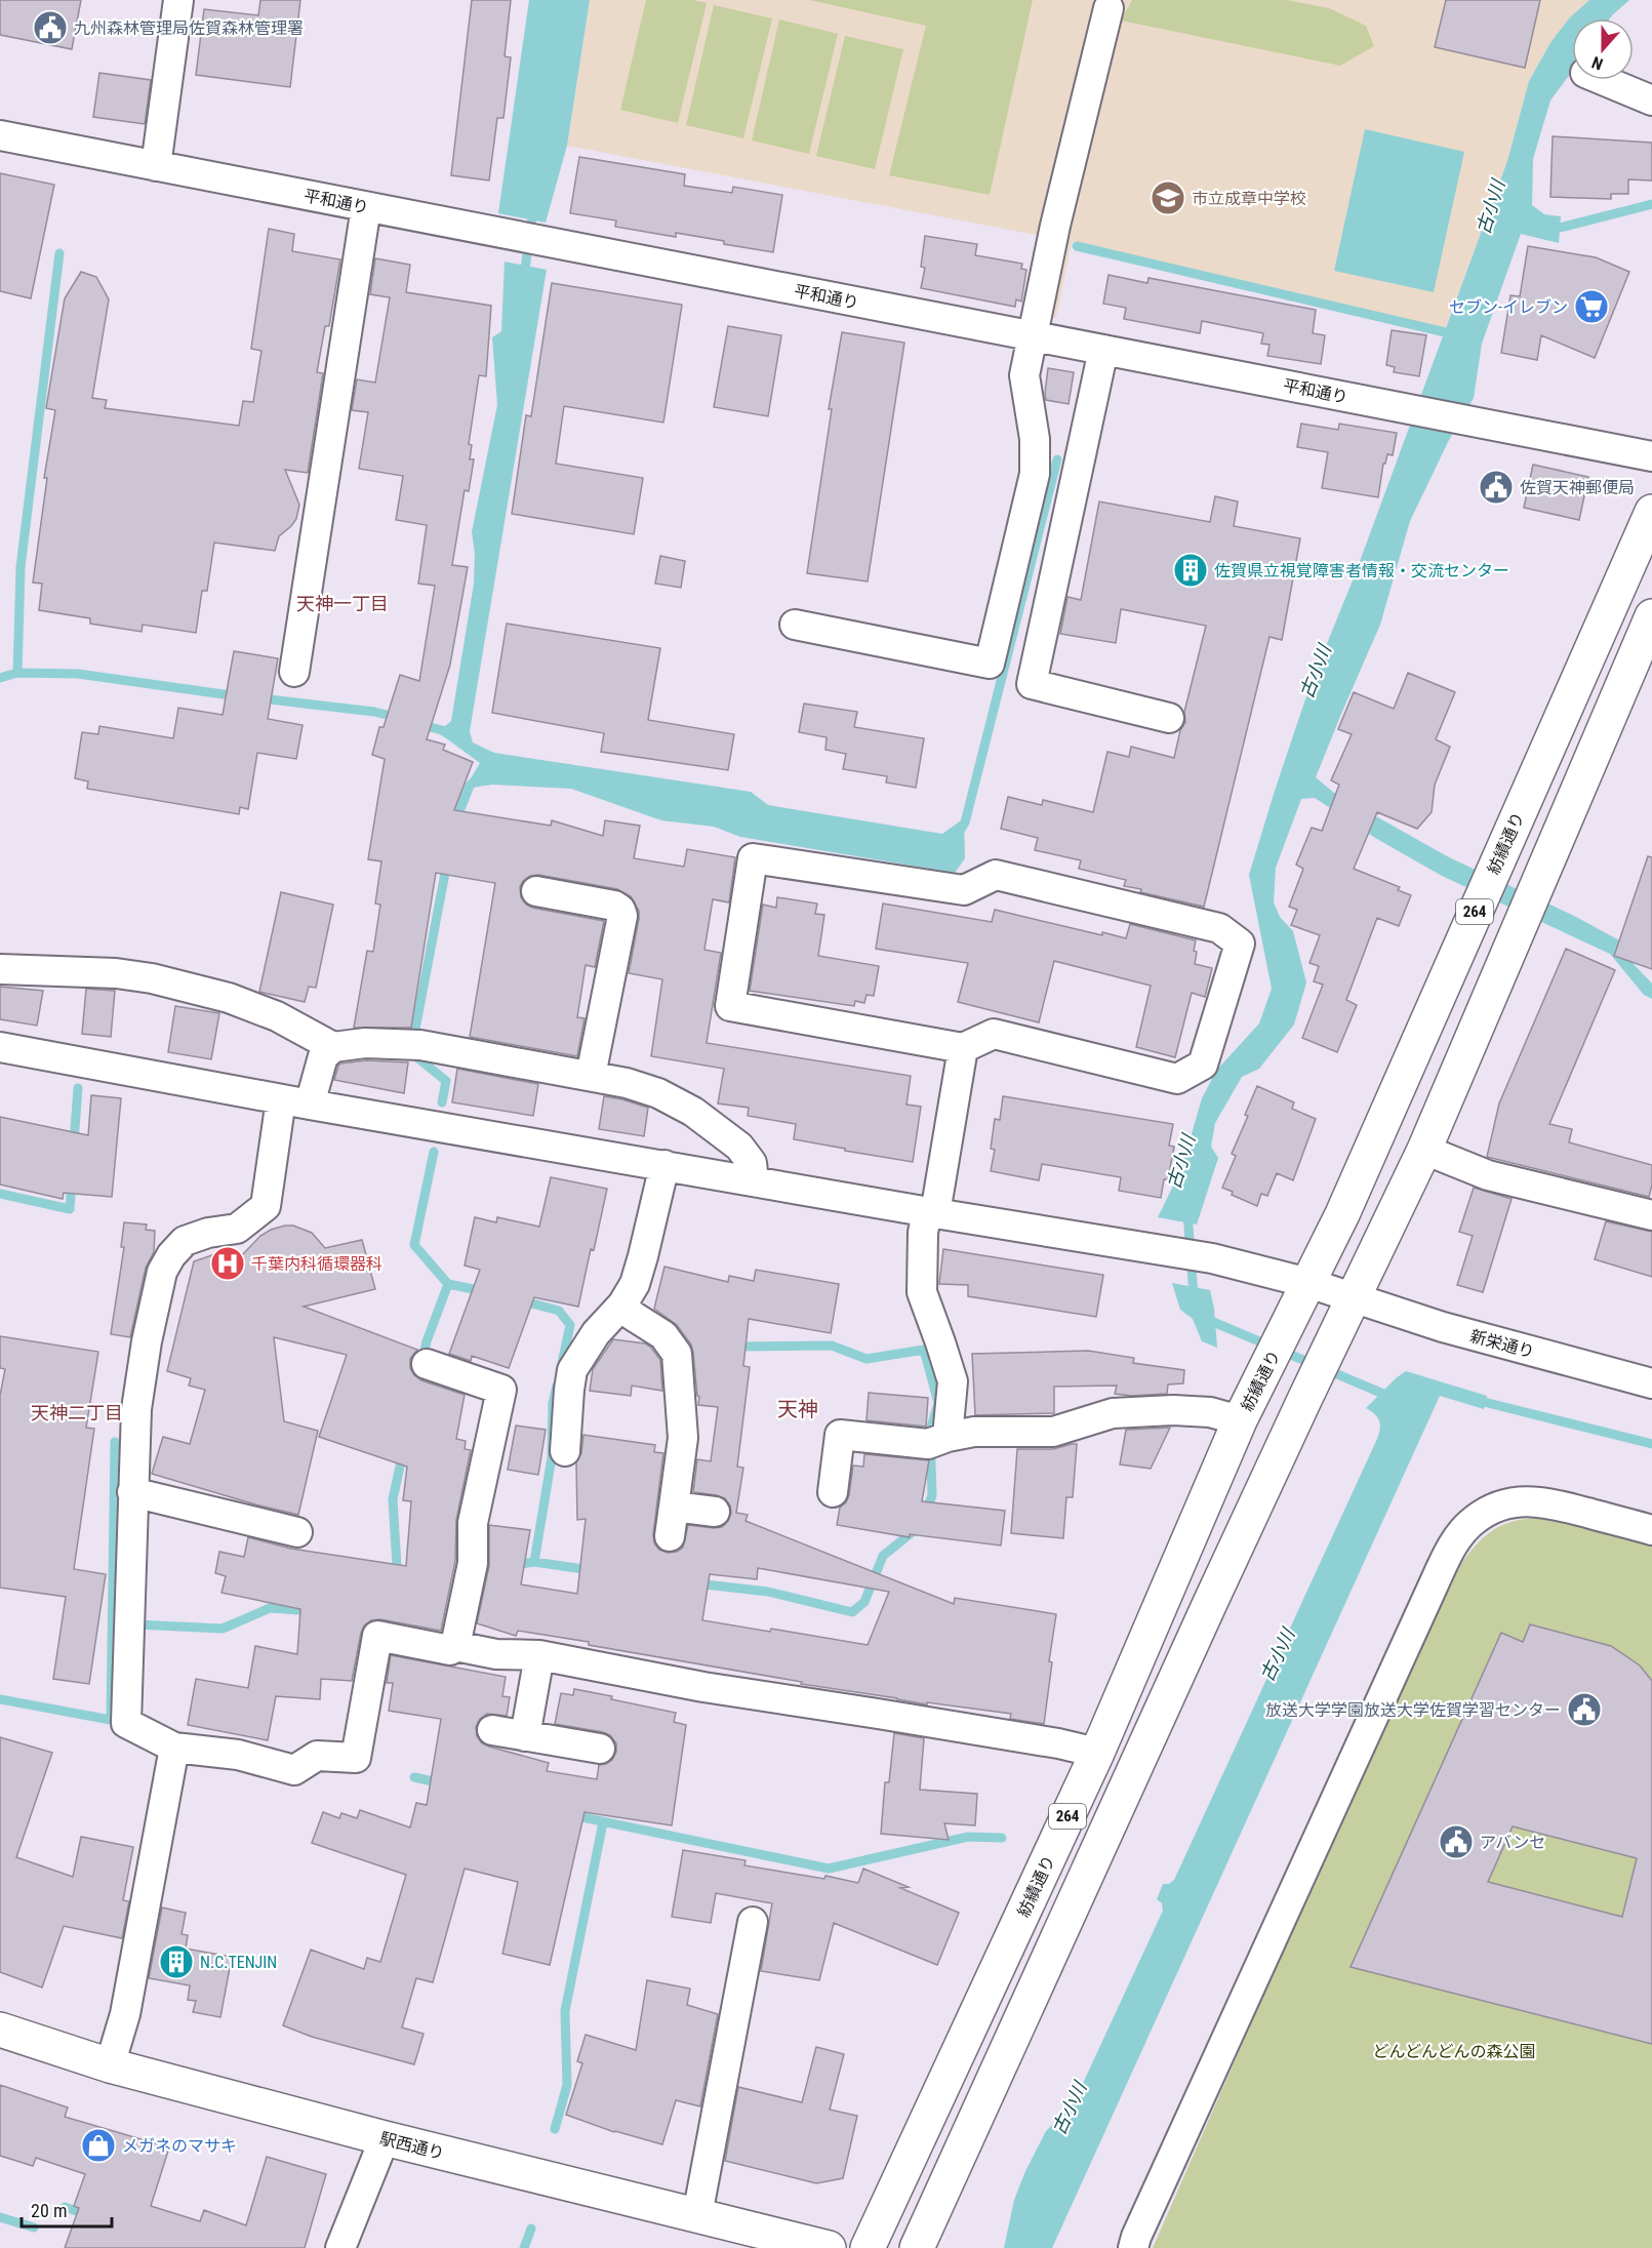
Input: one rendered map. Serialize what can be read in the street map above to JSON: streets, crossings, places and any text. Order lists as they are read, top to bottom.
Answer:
{
  "streets": {
    "main road": ["紡績通り", "264", "駅西通り"],
    "street": ["平和通り", "新栄通り"]
  },
  "crossings": [
    ["紡績通り", "新栄通り"],
    ["264", "新栄通り"]
  ],
  "districts": ["天神一丁目", "天神", "天神二丁目"],
  "water": ["古小川"],
  "parks": ["どんどんどんの森公園"],
  "places": {
    "public building": [
      "九州森林管理局佐賀森林管理署",
      "佐賀天神郵便局",
      "放送大学学園放送大学佐賀学習センター",
      "アバンセ"
    ],
    "school or university": ["市立成章中学校"],
    "supermarket": ["セブン-イレブン"],
    "building": ["佐賀県立視覚障害者情報・交流センター", "N.C.TENJIN"],
    "hospital": ["千葉内科循環器科"],
    "shop": ["メガネのマサキ"]
  },
  "scale_bar": "20 m",
  "north": "bottom"
}
